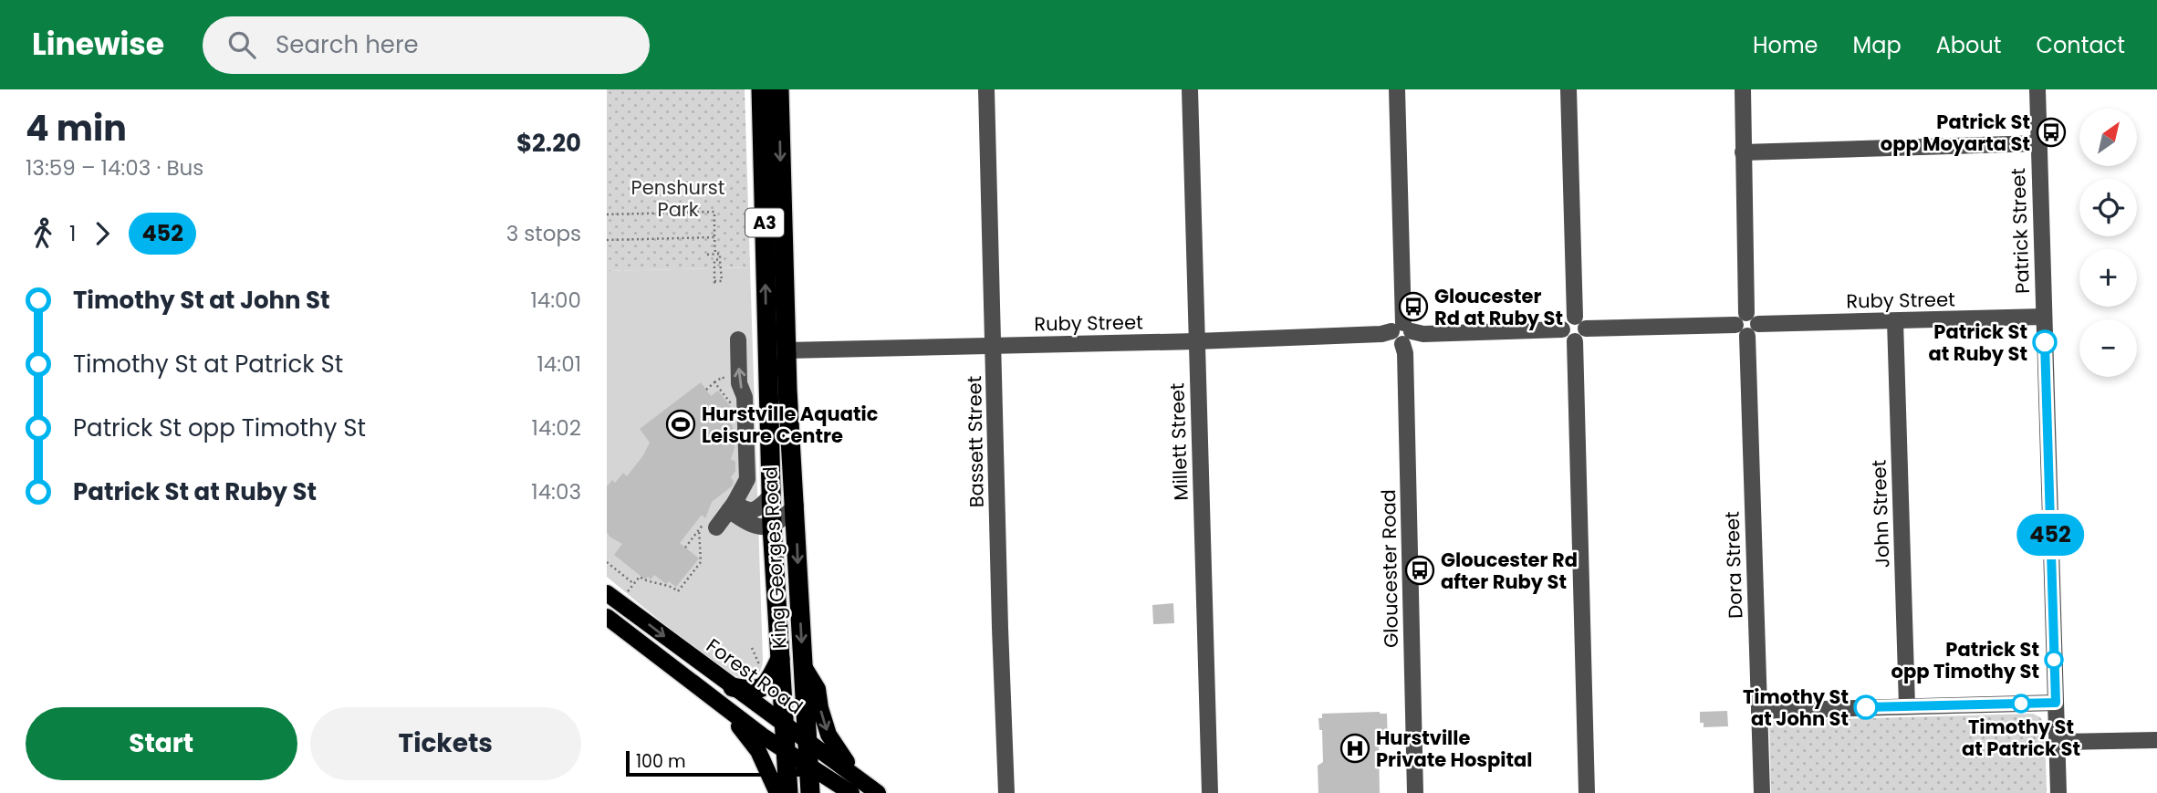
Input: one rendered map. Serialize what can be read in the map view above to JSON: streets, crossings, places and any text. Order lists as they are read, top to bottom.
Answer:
{
  "streets": {
    "highway": ["A3", "King Georges Road"],
    "main road": ["Forest Road"],
    "street": [
      "Patrick Street",
      "Ruby Street",
      "Bassett Street",
      "Millett Street",
      "John Street",
      "Dora Street",
      "Gloucester Road"
    ]
  },
  "crossings": [
    ["Patrick Street", "Ruby Street"],
    ["Ruby Street", "Bassett Street"],
    ["Ruby Street", "Millett Street"],
    ["Ruby Street", "John Street"],
    ["Ruby Street", "King Georges Road"],
    ["Ruby Street", "Dora Street"],
    ["Ruby Street", "Gloucester Road"],
    ["King Georges Road", "Forest Road"]
  ],
  "parks": ["Penshurst Park"],
  "places": {
    "bus stop": ["Patrick St opp Moyarta St", "Gloucester Rd at Ruby St", "Gloucester Rd after Ruby St"],
    "other": [
      "Patrick St at Ruby St",
      "Patrick St opp Timothy St",
      "Timothy St at Patrick St",
      "Timothy St at John St"
    ],
    "sports": ["Hurstville Aquatic Leisure Centre"],
    "hospital": ["Hurstville Private Hospital"]
  },
  "lines": ["bus line 452"],
  "scale_bar": "100 m",
  "north": "top right",
  "page": {
    "header": "Linewise",
    "search": "Search here",
    "nav": [
      "Home",
      "Map",
      "About",
      "Contact"
    ],
    "heading": ["4 min", "13:59 – 14:03 · Bus", "$2.20"],
    "on_map": "452",
    "map_buttons": ["+", "−"],
    "legs": ["1", "452", "3 stops"],
    "list": [
      {
        "name": "Timothy St at John St",
        "value": "14:00"
      },
      {
        "name": "Timothy St at Patrick St",
        "value": "14:01"
      },
      {
        "name": "Patrick St opp Timothy St",
        "value": "14:02"
      },
      {
        "name": "Patrick St at Ruby St",
        "value": "14:03"
      }
    ],
    "buttons": ["Start", "Tickets"],
    "scale": "100 m"
  }
}
